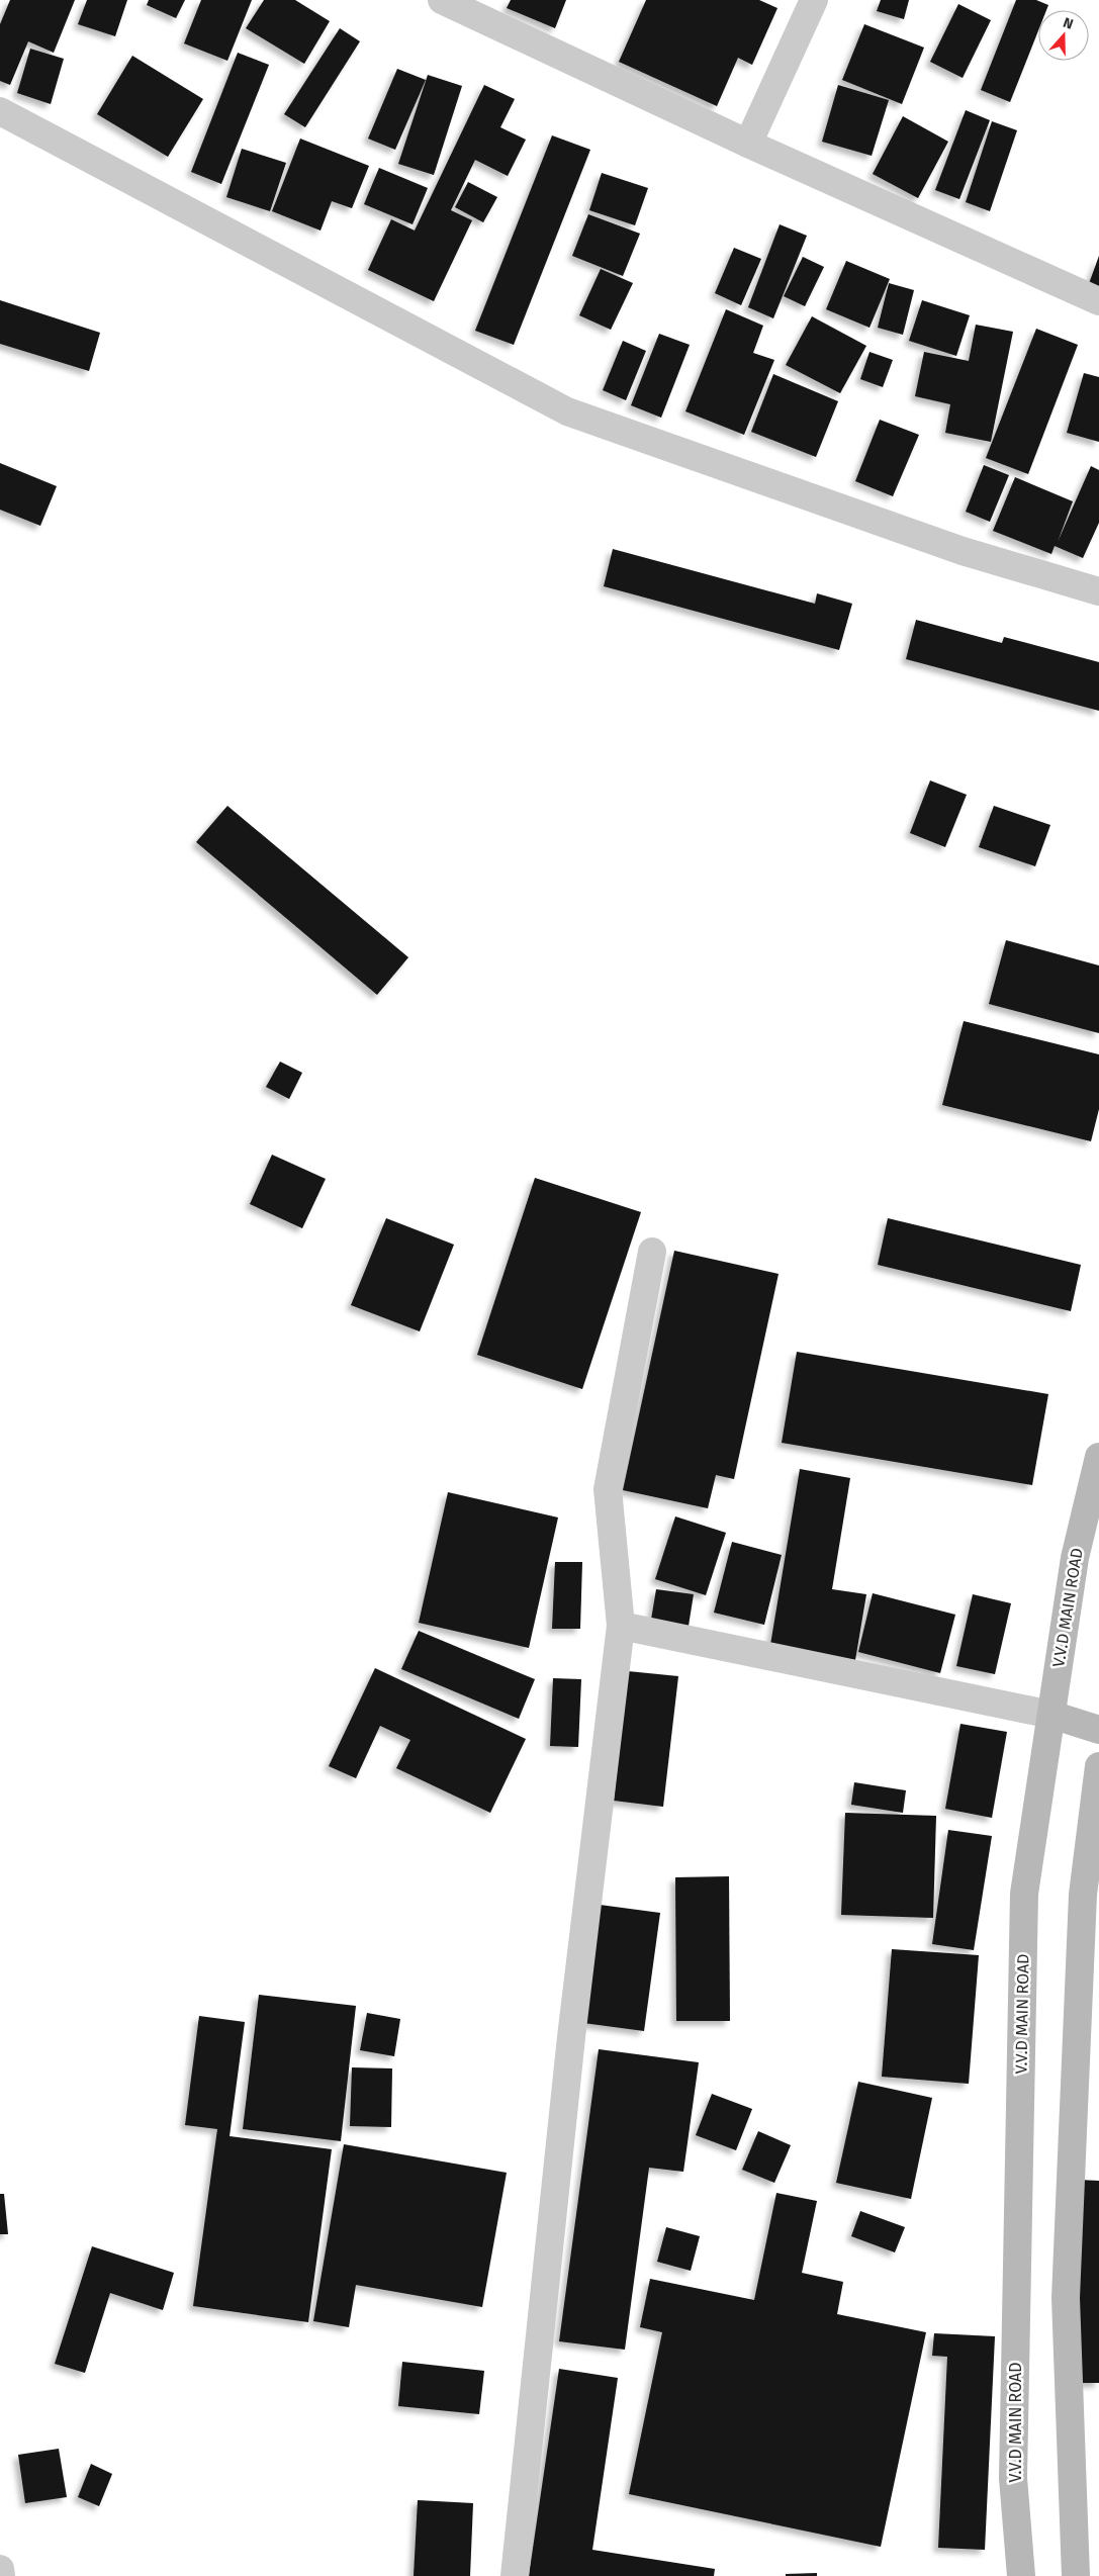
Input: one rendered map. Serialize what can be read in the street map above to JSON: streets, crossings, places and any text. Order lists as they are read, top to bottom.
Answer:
{
  "streets": {
    "main road": ["V.V.D MAIN ROAD"]
  },
  "north": "top"
}
